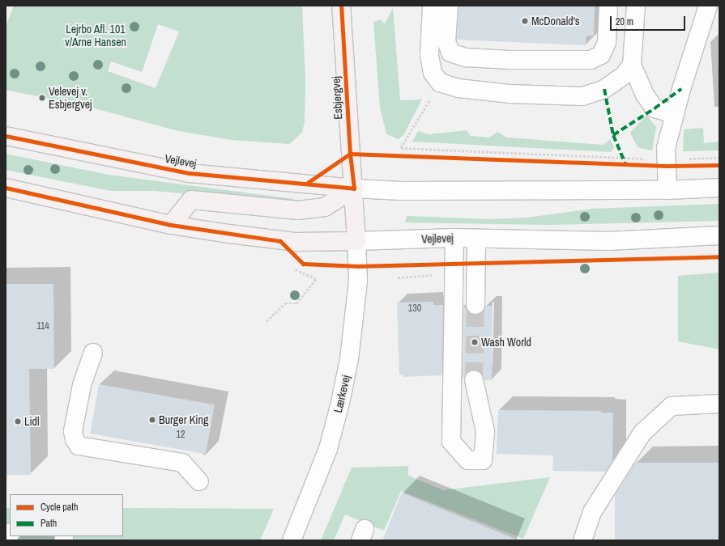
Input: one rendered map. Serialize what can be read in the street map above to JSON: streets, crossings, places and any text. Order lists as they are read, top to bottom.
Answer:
{
  "streets": {
    "main road": ["Esbjergvej", "Vejlevej"],
    "street": ["Lærkevej"]
  },
  "crossings": [
    ["Esbjergvej", "Vejlevej"],
    ["Esbjergvej", "Lærkevej"],
    ["Vejlevej", "Lærkevej"]
  ],
  "parks": ["Lejrbo Afl. 101 v/Arne Hansen"],
  "places": [
    "McDonald's",
    "Velevej v. Esbjergvej",
    "Wash World",
    "Burger King",
    "Lidl"
  ],
  "house_numbers": ["130", "114", "12"],
  "legend": ["Cycle path", "Path"],
  "scale_bar": "20 m"
}
